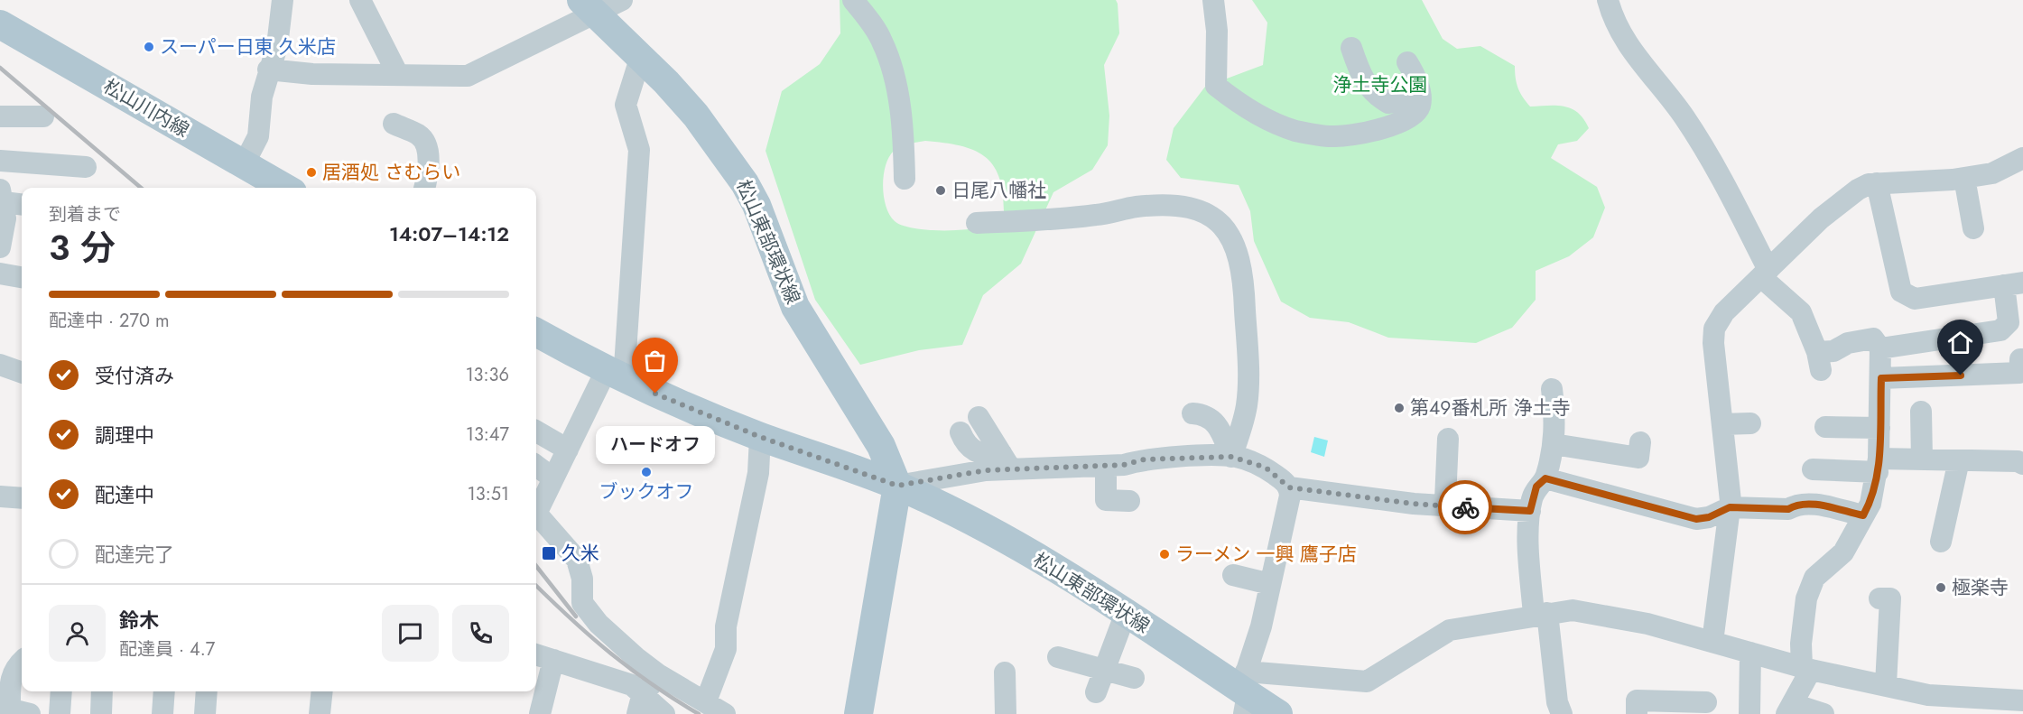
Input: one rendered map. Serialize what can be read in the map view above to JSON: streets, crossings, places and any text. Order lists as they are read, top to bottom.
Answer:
{
  "streets": {
    "main road": ["松山川内線", "松山東部環状線"]
  },
  "parks": ["浄土寺公園"],
  "places": {
    "other": [
      "スーパー日東 久米店",
      "居酒処 さむらい",
      "日尾八幡社",
      "ハードオフ",
      "第49番札所 浄土寺",
      "ブックオフ",
      "ラーメン 一興 鷹子店",
      "極楽寺"
    ],
    "transit": ["久米"]
  },
  "page": {
    "heading": ["3 分", "到着まで", "14:07–14:12"],
    "panel": ["鈴木", "配達員 · 4.7"],
    "bar": "配達中 · 270 m",
    "list": [
      ["受付済み", "13:36"],
      ["調理中", "13:47"],
      ["配達中", "13:51"],
      "配達完了"
    ],
    "bubble": "ハードオフ"
  }
}
